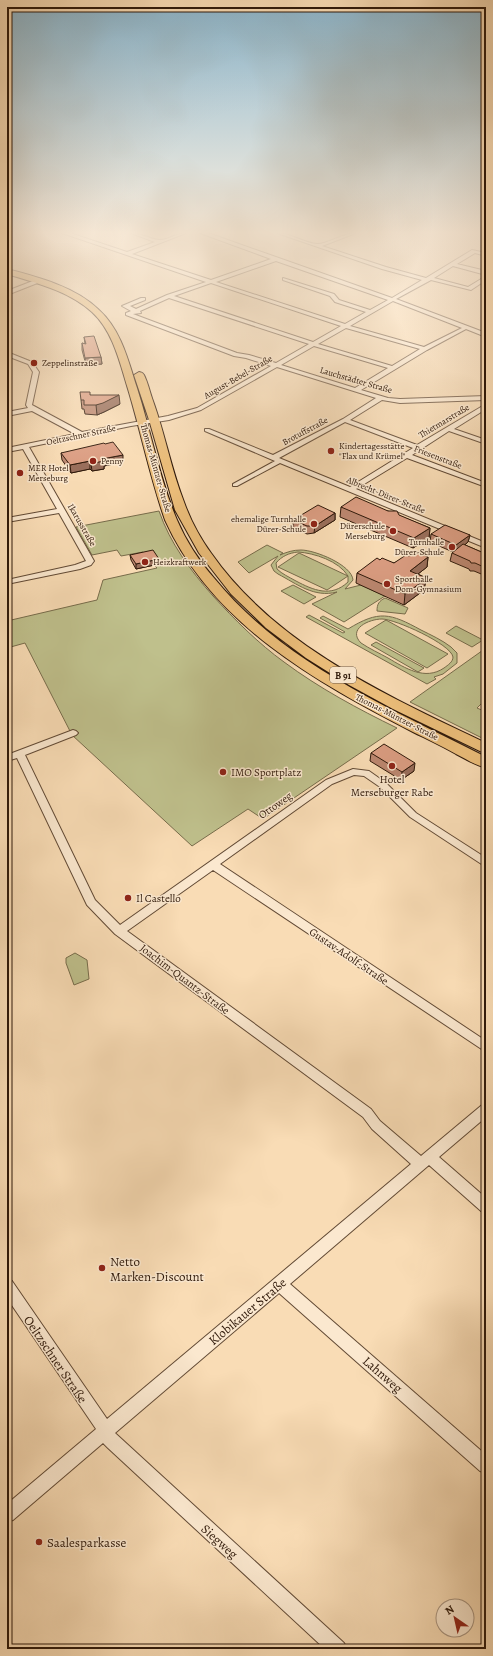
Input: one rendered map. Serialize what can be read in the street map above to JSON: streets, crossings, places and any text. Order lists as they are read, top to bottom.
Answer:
{
  "streets": {
    "main road": ["Thomas-Müntzer-Straße", "B 91"],
    "street": [
      "August-Bebel-Straße",
      "Lauchstädter Straße",
      "Thietmarstraße",
      "Brotuffstraße",
      "Oeltzschner Straße",
      "Friesenstraße",
      "Albrecht-Dürer-Straße",
      "Ikarusstraße",
      "Ottoweg",
      "Gustav-Adolf-Straße",
      "Joachim-Quantz-Straße",
      "Klobikauer Straße",
      "Lahnweg",
      "Siegweg"
    ]
  },
  "crossings": [
    ["August-Bebel-Straße", "Lauchstädter Straße"],
    ["August-Bebel-Straße", "Oeltzschner Straße"],
    ["August-Bebel-Straße", "Thomas-Müntzer-Straße"],
    ["Lauchstädter Straße", "Brotuffstraße"],
    ["Thietmarstraße", "Brotuffstraße"],
    ["Thietmarstraße", "Friesenstraße"],
    ["Thietmarstraße", "Albrecht-Dürer-Straße"],
    ["Brotuffstraße", "Albrecht-Dürer-Straße"],
    ["Oeltzschner Straße", "Thomas-Müntzer-Straße"],
    ["Oeltzschner Straße", "Ikarusstraße"],
    ["Oeltzschner Straße", "Klobikauer Straße"],
    ["Oeltzschner Straße", "Siegweg"],
    ["Ottoweg", "Gustav-Adolf-Straße"],
    ["Ottoweg", "Joachim-Quantz-Straße"],
    ["Joachim-Quantz-Straße", "Klobikauer Straße"],
    ["Klobikauer Straße", "Lahnweg"],
    ["Klobikauer Straße", "Siegweg"]
  ],
  "places": [
    "Zeppelinstraße",
    "Kindertagesstätte \"Flax und Krümel\"",
    "Penny",
    "MER Hotel Merseburg",
    "ehemalige Turnhalle Dürer-Schule",
    "Dürerschule Merseburg",
    "Turnhalle Dürer-Schule",
    "Heizkraftwerk",
    "Sporthalle Dom-Gymnasium",
    "Hotel Merseburger Rabe",
    "IMO Sportplatz",
    "Il Castello",
    "Netto Marken-Discount",
    "Saalesparkasse"
  ],
  "north": "top left"
}
